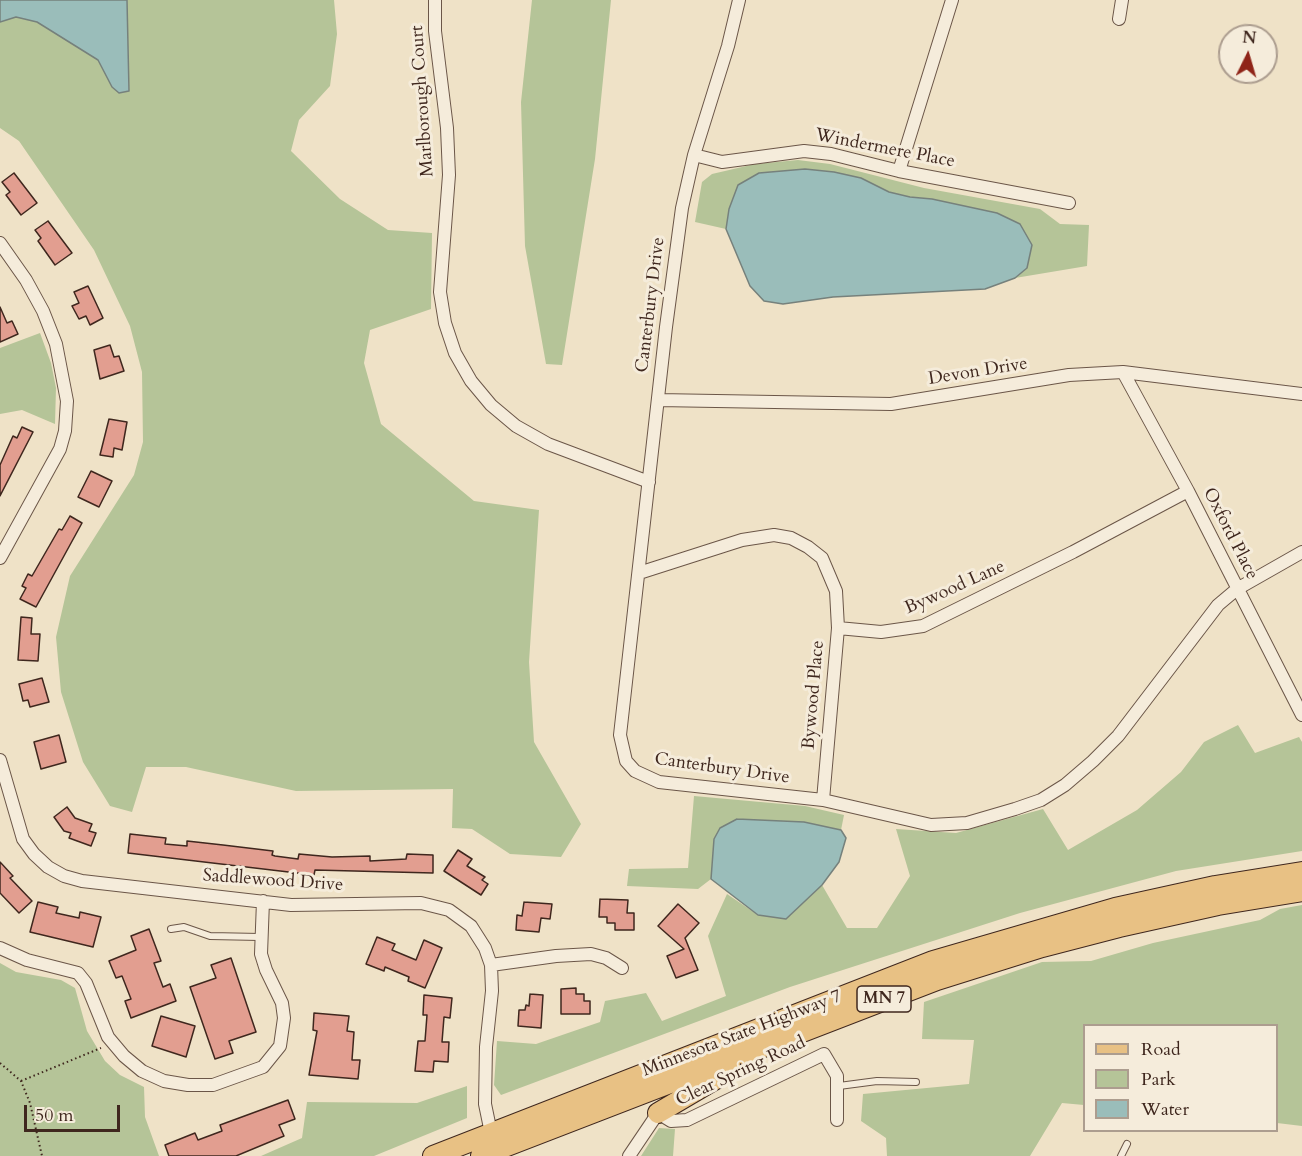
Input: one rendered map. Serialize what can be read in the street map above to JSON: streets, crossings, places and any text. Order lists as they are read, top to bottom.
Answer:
{
  "streets": {
    "main road": ["MN 7", "Minnesota State Highway 7"],
    "street": [
      "Marlborough Court",
      "Windermere Place",
      "Canterbury Drive",
      "Devon Drive",
      "Oxford Place",
      "Bywood Lane",
      "Bywood Place",
      "Saddlewood Drive",
      "Clear Spring Road"
    ]
  },
  "crossings": [
    ["Marlborough Court", "Canterbury Drive"],
    ["Windermere Place", "Canterbury Drive"],
    ["Canterbury Drive", "Devon Drive"],
    ["Canterbury Drive", "Oxford Place"],
    ["Canterbury Drive", "Bywood Place"],
    ["Devon Drive", "Oxford Place"],
    ["Oxford Place", "Bywood Lane"],
    ["Bywood Lane", "Bywood Place"],
    ["Saddlewood Drive", "Minnesota State Highway 7"]
  ],
  "legend": ["Road", "Park", "Water"],
  "scale_bar": "50 m",
  "north": "top"
}
